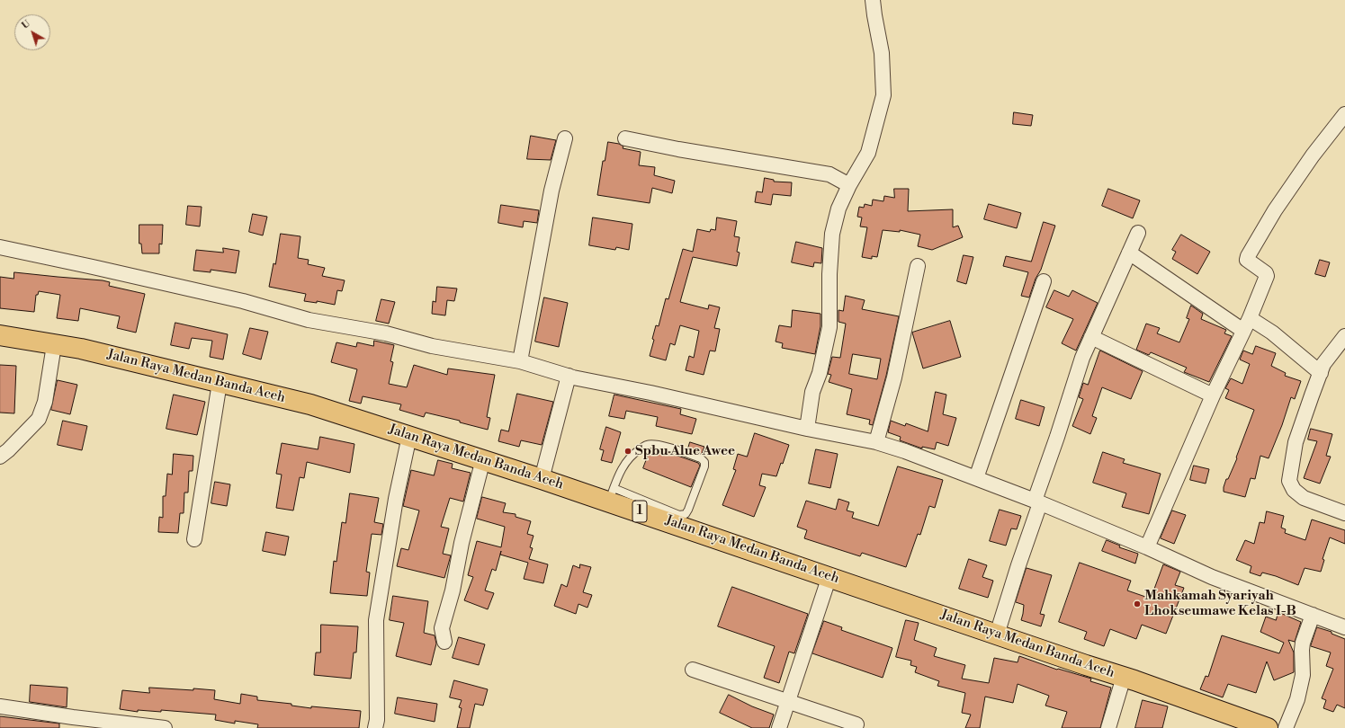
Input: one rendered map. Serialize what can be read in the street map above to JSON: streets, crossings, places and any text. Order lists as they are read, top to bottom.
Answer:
{
  "streets": {
    "highway": ["Jalan Raya Medan Banda Aceh", "1"]
  },
  "places": ["Spbu Alue Awee", "Mahkamah Syariyah Lhokseumawe Kelas I-B"],
  "north": "top left"
}
